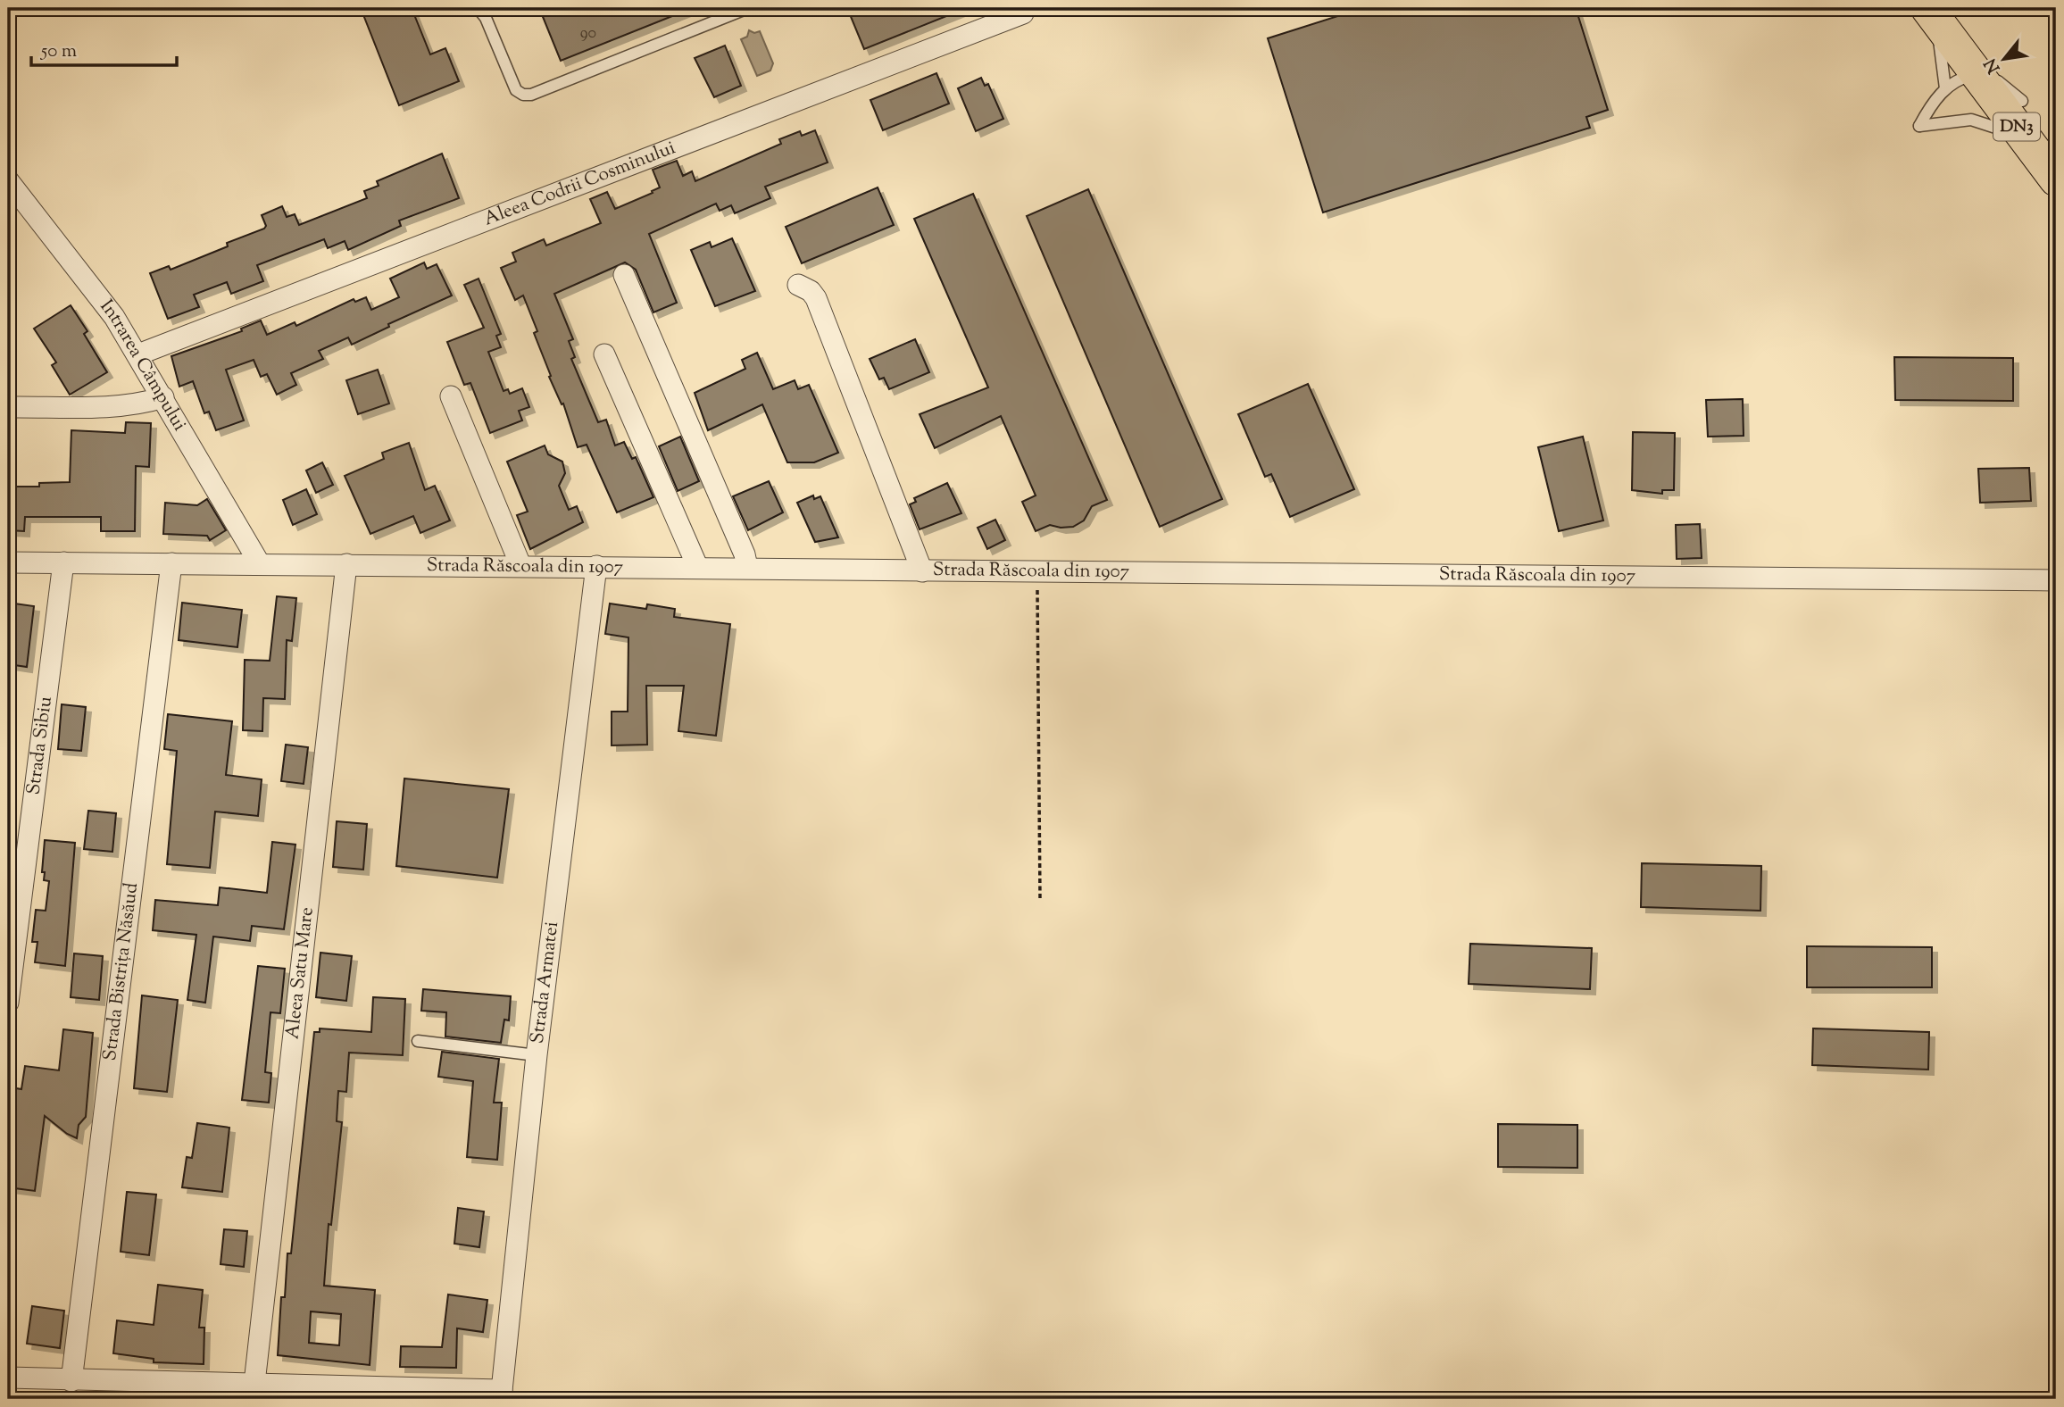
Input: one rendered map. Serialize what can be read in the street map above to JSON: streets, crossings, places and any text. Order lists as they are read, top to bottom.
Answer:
{
  "streets": {
    "main road": ["DN3"],
    "street": [
      "Aleea Codrii Cosminului",
      "Intrarea Câmpului",
      "Strada Răscoala din 1907",
      "Strada Sibiu",
      "Strada Bistrița Năsăud",
      "Aleea Satu Mare",
      "Strada Armatei"
    ]
  },
  "crossings": [
    ["Aleea Codrii Cosminului", "Intrarea Câmpului"],
    ["Intrarea Câmpului", "Strada Răscoala din 1907"],
    ["Strada Răscoala din 1907", "Strada Sibiu"],
    ["Strada Răscoala din 1907", "Strada Bistrița Năsăud"],
    ["Strada Răscoala din 1907", "Aleea Satu Mare"],
    ["Strada Răscoala din 1907", "Strada Armatei"]
  ],
  "house_numbers": ["90"],
  "scale_bar": "50 m",
  "north": "bottom left"
}
